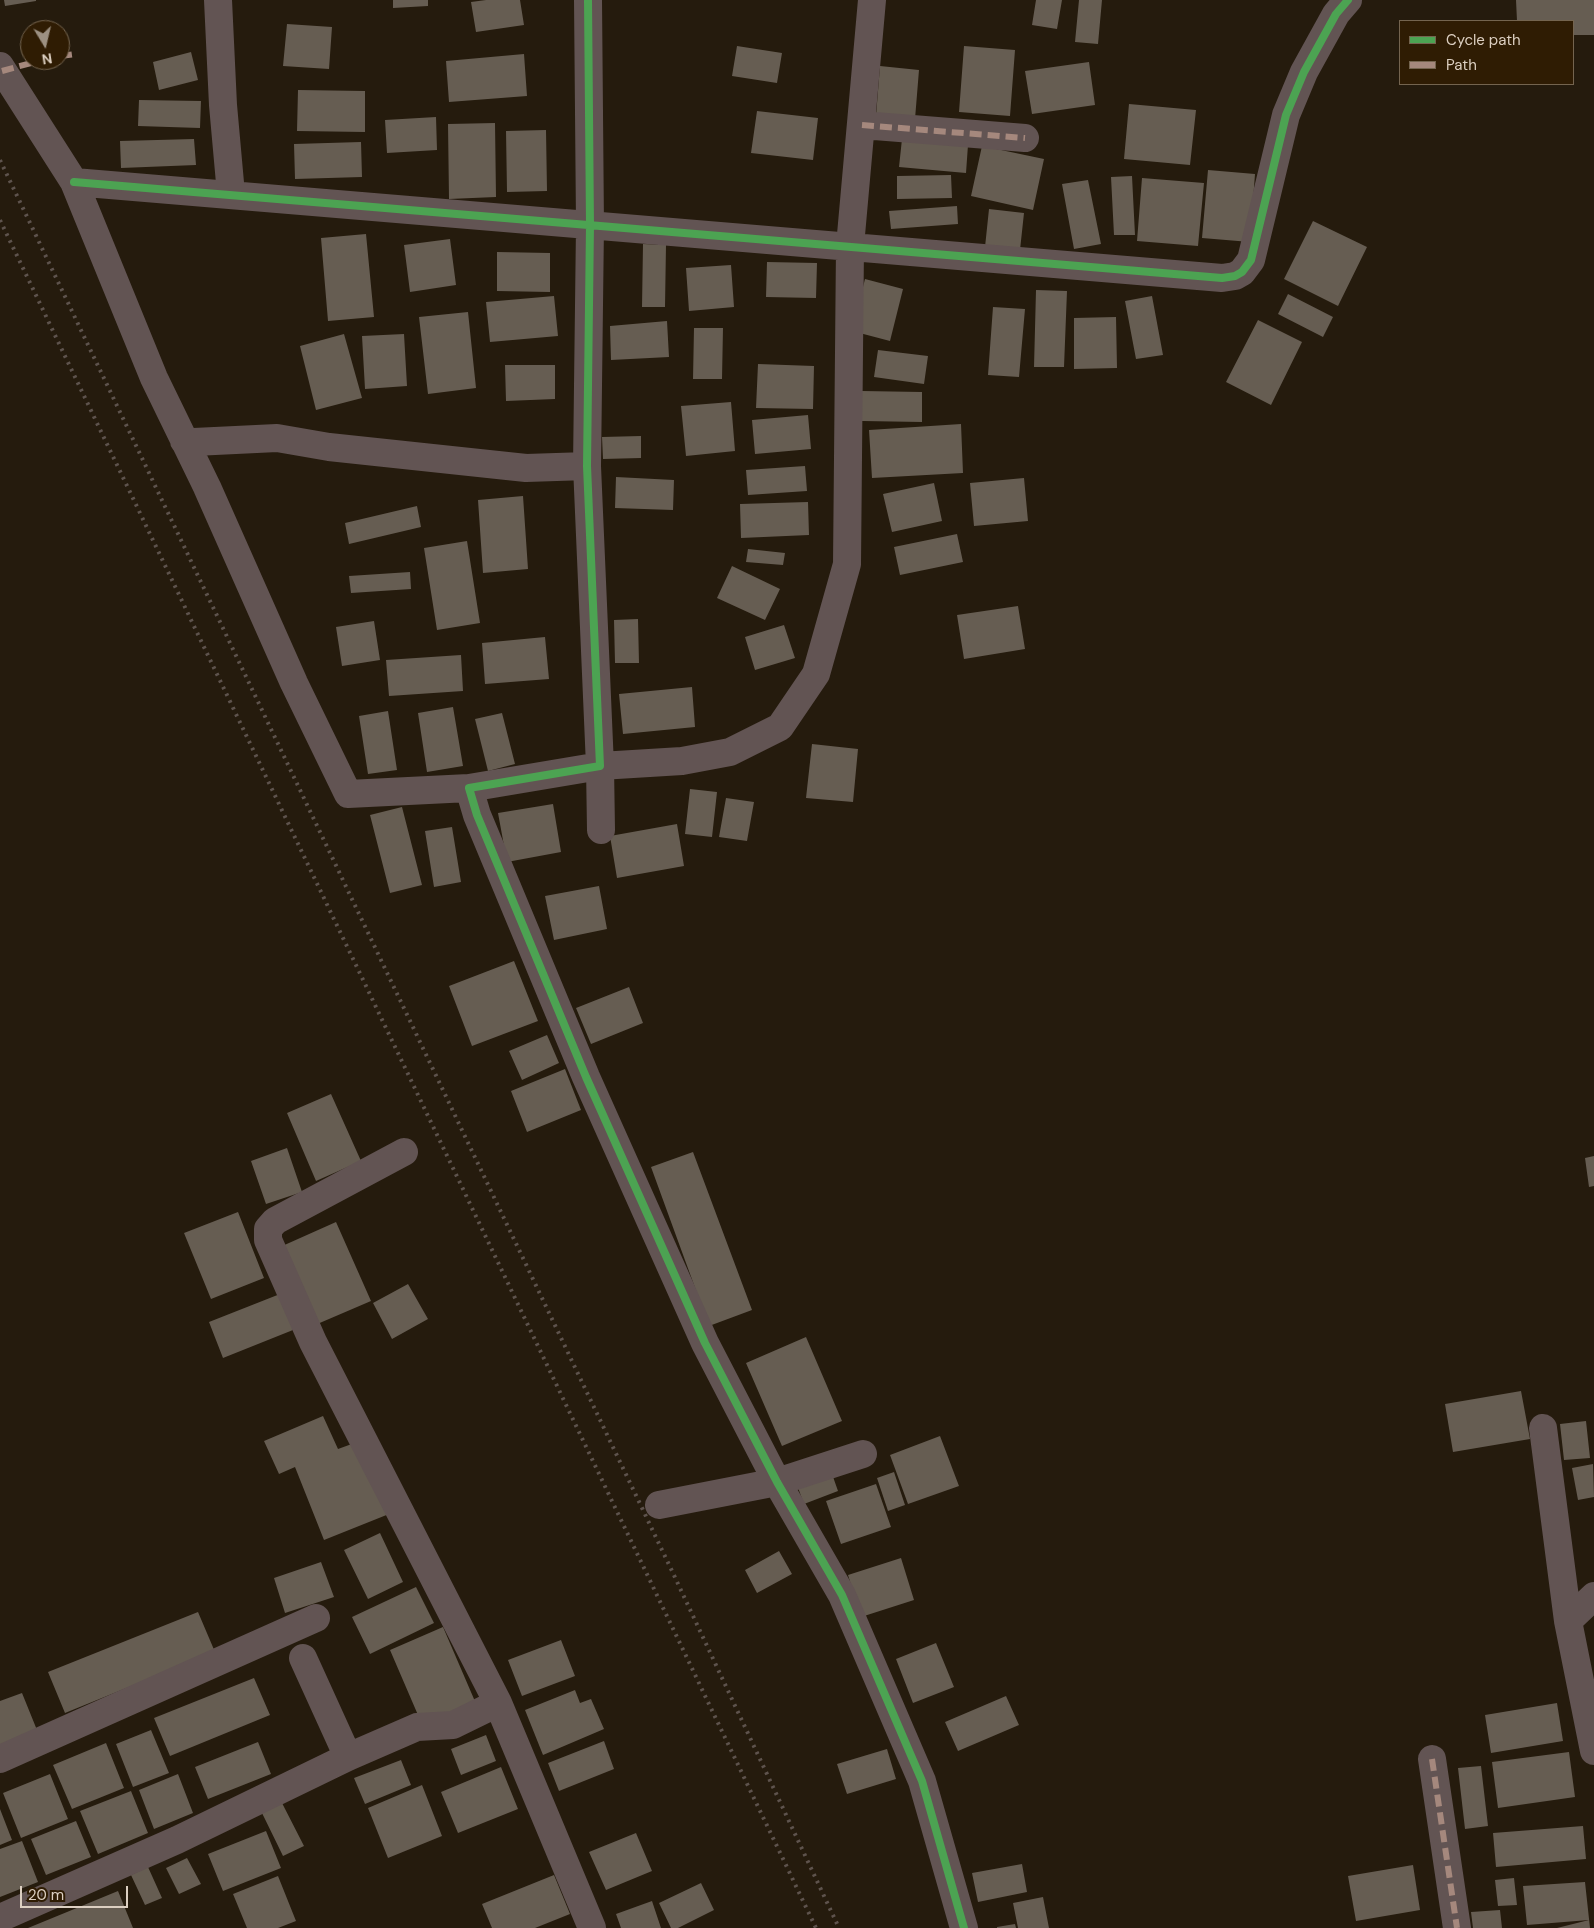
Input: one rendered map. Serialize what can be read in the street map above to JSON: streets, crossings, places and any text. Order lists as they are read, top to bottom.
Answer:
{
  "legend": ["Cycle path", "Path"],
  "scale_bar": "20 m",
  "north": "bottom"
}
